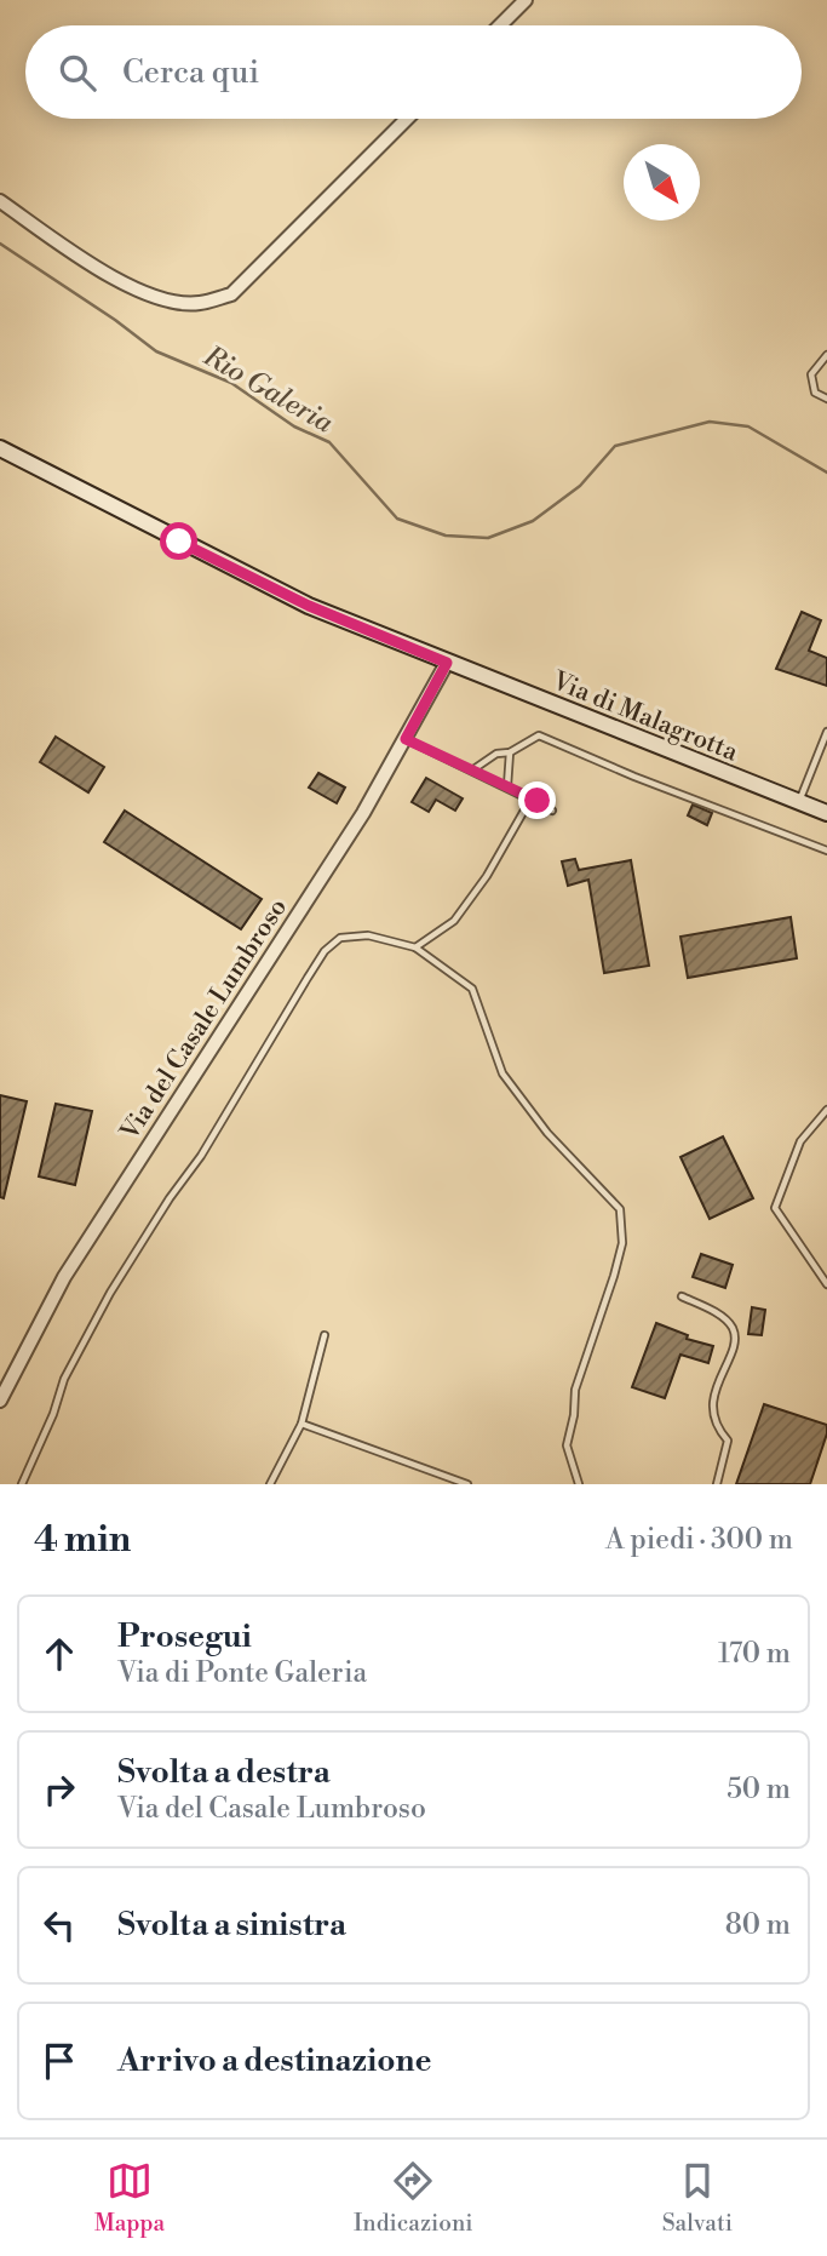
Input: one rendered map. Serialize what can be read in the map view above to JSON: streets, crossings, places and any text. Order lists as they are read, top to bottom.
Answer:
{
  "streets": {
    "main road": ["Via di Malagrotta"],
    "street": ["Via del Casale Lumbroso"]
  },
  "crossings": [
    ["Via di Malagrotta", "Via del Casale Lumbroso"]
  ],
  "water": ["Rio Galeria"],
  "north": "bottom right",
  "page": {
    "search": "Cerca qui",
    "heading": ["4 min", "A piedi · 300 m"],
    "list": [
      ["Prosegui", "Via di Ponte Galeria", "170 m"],
      ["Svolta a destra", "Via del Casale Lumbroso", "50 m"],
      ["Svolta a sinistra", "80 m"],
      "Arrivo a destinazione"
    ],
    "nav": ["Mappa", "Indicazioni", "Salvati"]
  }
}
